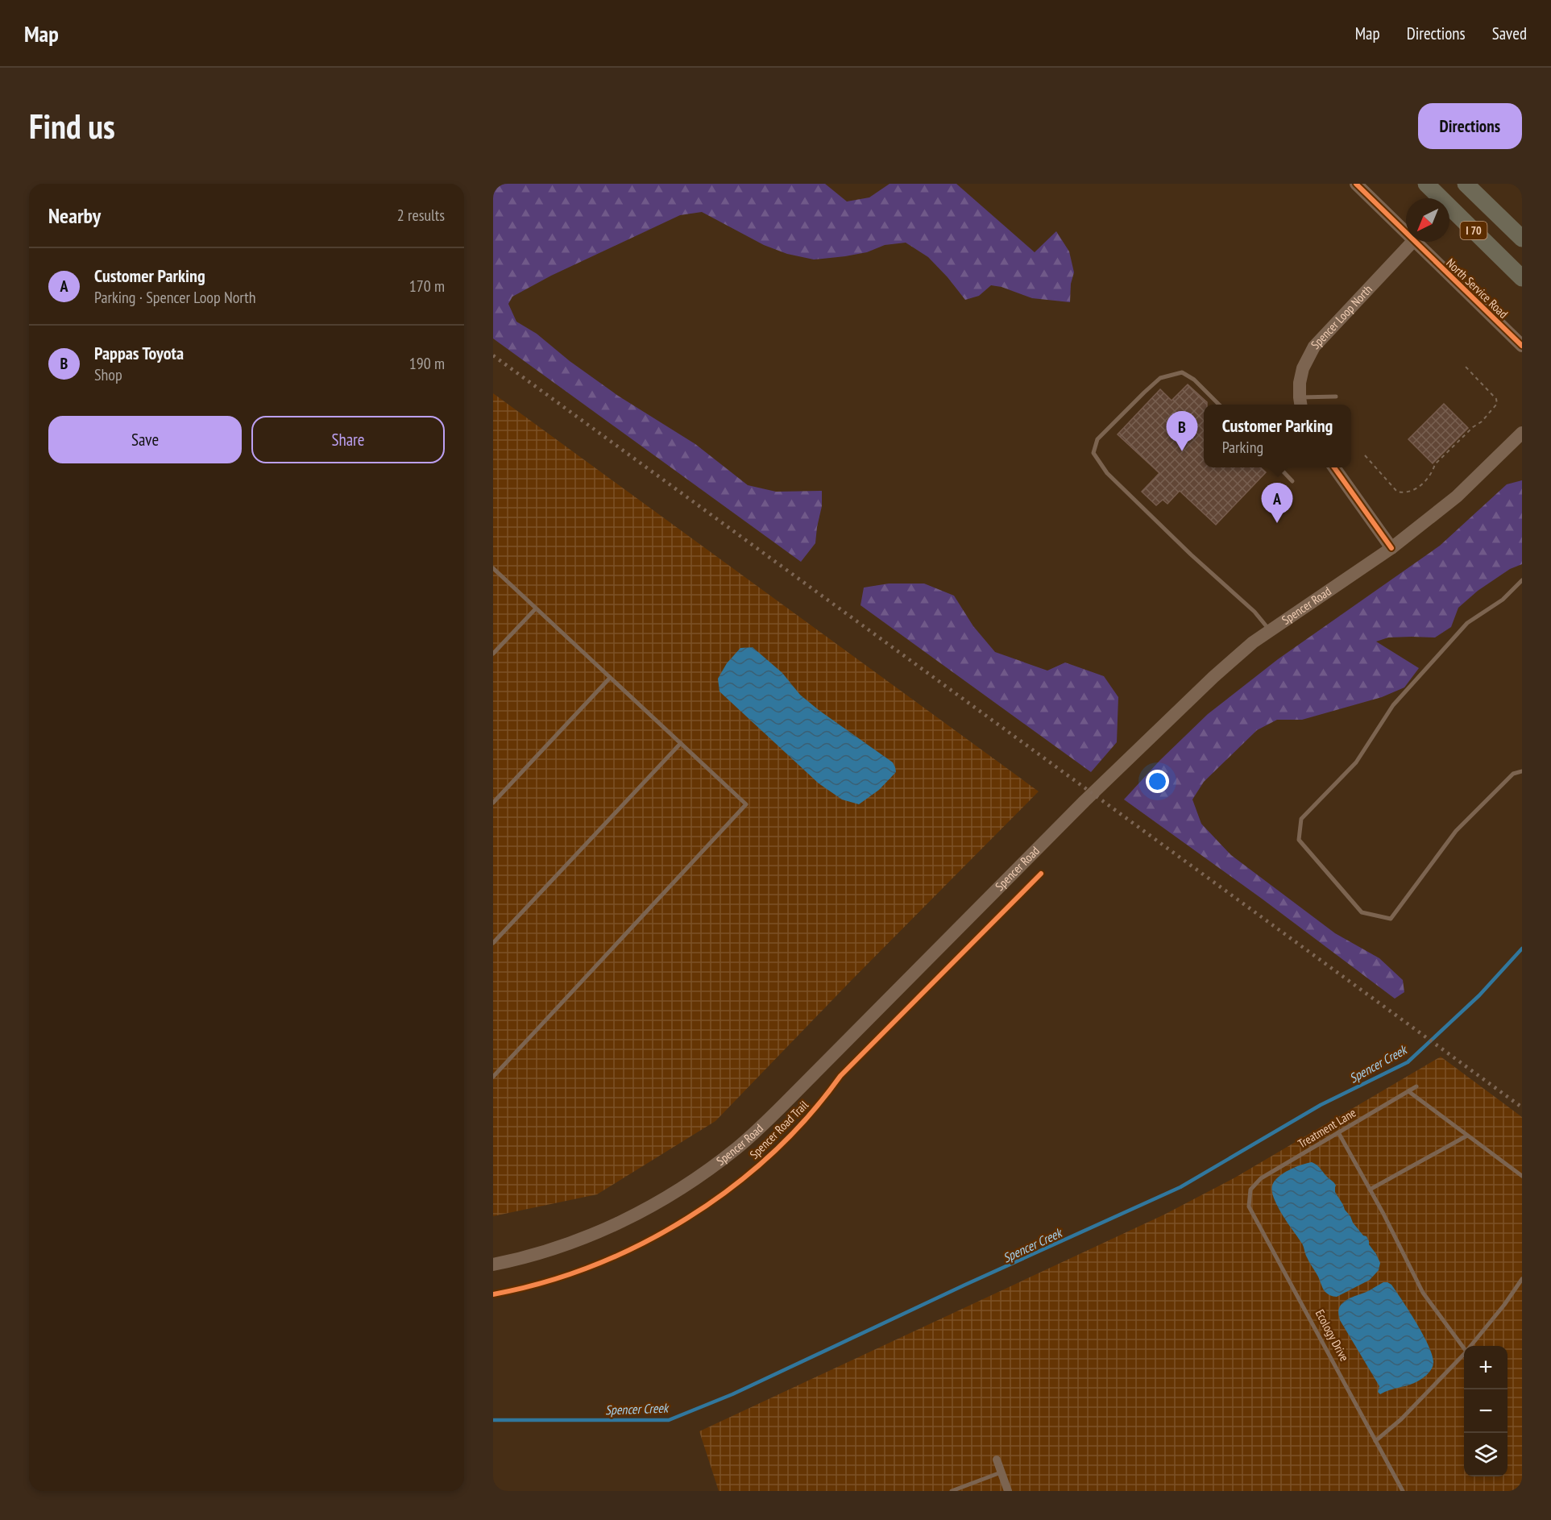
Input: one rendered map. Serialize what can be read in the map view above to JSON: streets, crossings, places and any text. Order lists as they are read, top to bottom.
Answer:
{
  "streets": {
    "highway": ["I 70"],
    "main road": ["North Service Road", "Spencer Loop North", "Spencer Road"],
    "lane": ["Treatment Lane", "Ecology Drive"],
    "cycle path": ["Spencer Road Trail"]
  },
  "crossings": [
    ["Treatment Lane", "Ecology Drive"]
  ],
  "water": ["Spencer Creek"],
  "north": "bottom left",
  "page": {
    "header": "Map",
    "nav": ["Map", "Directions", "Saved"],
    "buttons": [
      "Directions",
      ["Save", "Share"]
    ],
    "title": "Find us",
    "heading": ["Nearby", "2 results"],
    "list": [
      {
        "mark": "A",
        "name": "Customer Parking",
        "note": "Parking · Spencer Loop North",
        "value": "170 m"
      },
      {
        "mark": "B",
        "name": "Pappas Toyota",
        "note": "Shop",
        "value": "190 m"
      }
    ],
    "popup": ["Customer Parking", "Parking"],
    "pins": ["B", "A"],
    "map_buttons": ["+", "−"]
  }
}
